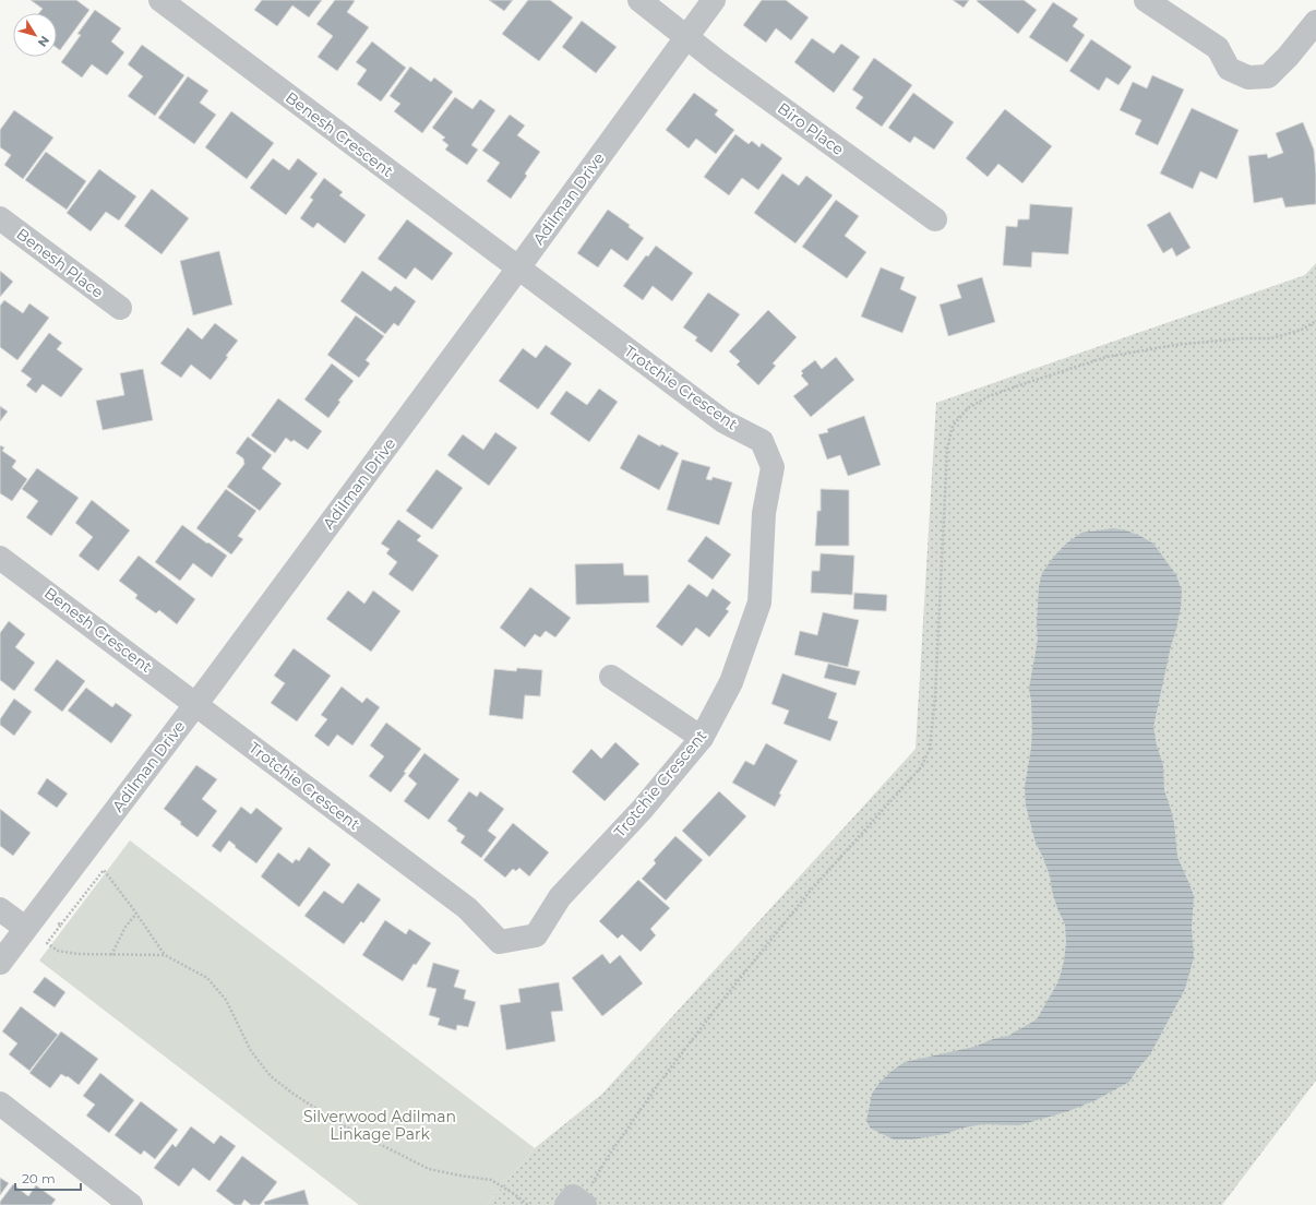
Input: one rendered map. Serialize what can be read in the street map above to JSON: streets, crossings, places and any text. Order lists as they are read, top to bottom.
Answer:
{
  "streets": {
    "street": [
      "Biro Place",
      "Benesh Crescent",
      "Adilman Drive",
      "Benesh Place",
      "Trotchie Crescent"
    ]
  },
  "crossings": [
    ["Biro Place", "Adilman Drive"],
    ["Benesh Crescent", "Adilman Drive"],
    ["Benesh Crescent", "Trotchie Crescent"],
    ["Adilman Drive", "Trotchie Crescent"]
  ],
  "parks": ["Silverwood Adilman Linkage Park"],
  "scale_bar": "20 m",
  "north": "bottom right"
}
